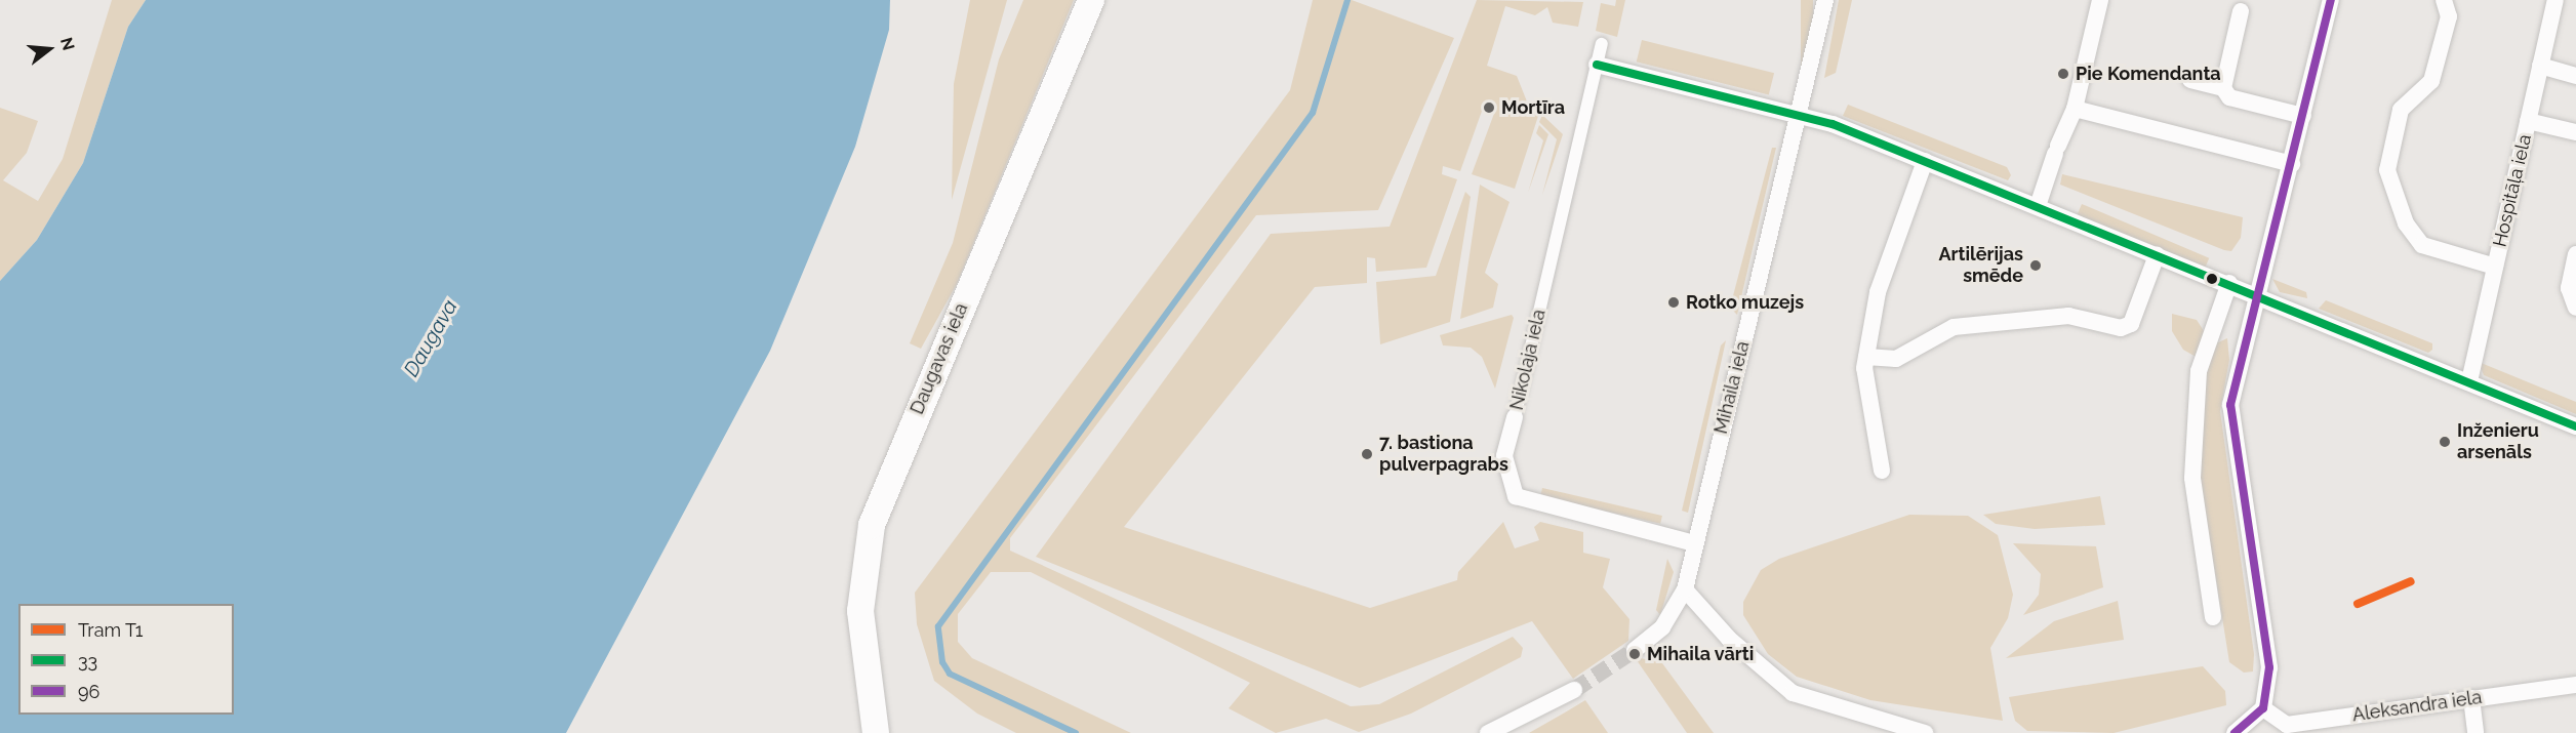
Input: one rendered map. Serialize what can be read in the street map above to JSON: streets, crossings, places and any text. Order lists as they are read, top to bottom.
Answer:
{
  "streets": {
    "main road": ["Daugavas iela"],
    "street": [
      "Hospitāļa iela",
      "Nikolaja iela",
      "Mihaila iela",
      "Aleksandra iela"
    ]
  },
  "crossings": [
    ["Nikolaja iela", "Mihaila iela"]
  ],
  "water": ["Daugava"],
  "places": [
    "Pie Komendanta",
    "Mortīra",
    "Artilērijas smēde",
    "Rotko muzejs",
    "Inženieru arsenāls",
    "7. bastiona pulverpagrabs",
    "Mihaila vārti"
  ],
  "lines": ["transit line 96", "transit line 33", "tram line T1"],
  "legend": ["Tram T1", "33", "96"],
  "north": "right"
}
